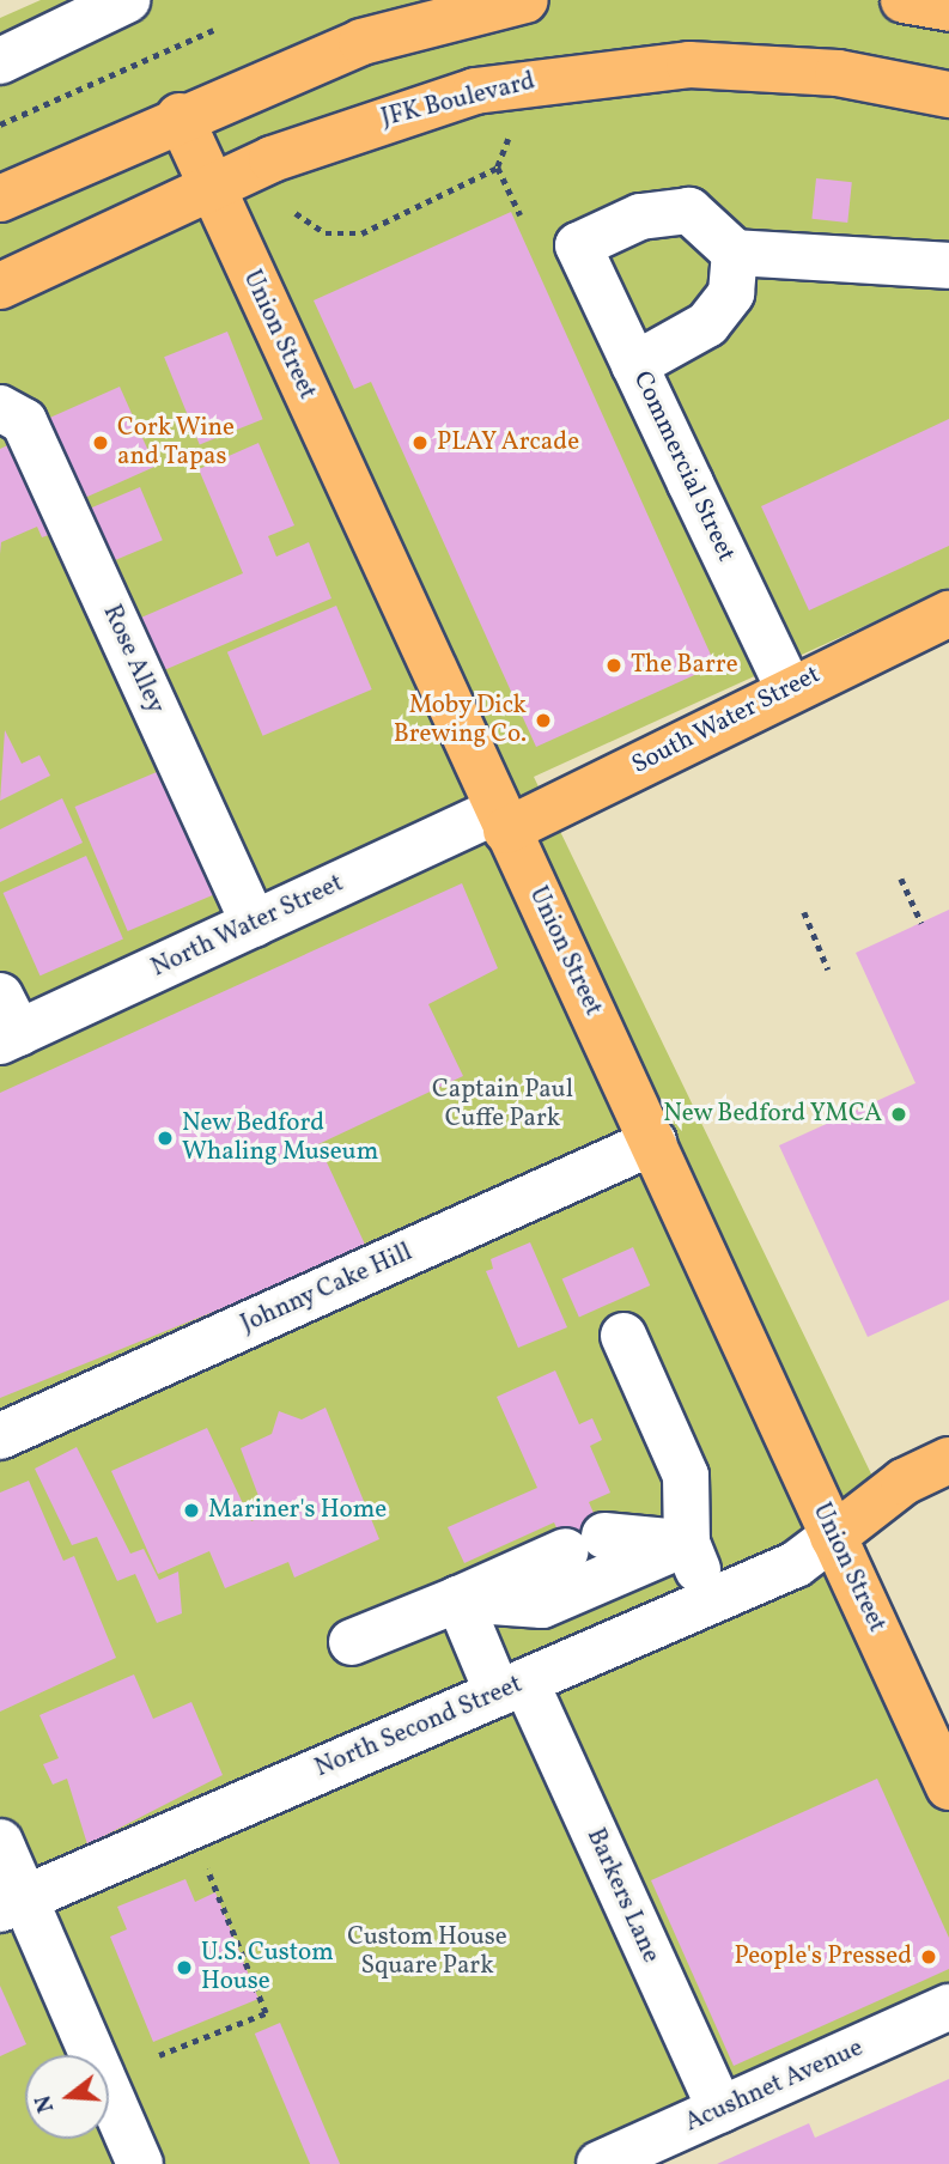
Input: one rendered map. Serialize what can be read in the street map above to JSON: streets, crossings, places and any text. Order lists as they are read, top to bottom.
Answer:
{
  "streets": {
    "main road": ["JFK Boulevard", "Union Street", "South Water Street"],
    "street": [
      "Commercial Street",
      "Rose Alley",
      "North Water Street",
      "Johnny Cake Hill",
      "North Second Street",
      "Barkers Lane",
      "Acushnet Avenue"
    ]
  },
  "crossings": [
    ["JFK Boulevard", "Union Street"],
    ["Union Street", "South Water Street"],
    ["Union Street", "North Water Street"],
    ["Union Street", "Johnny Cake Hill"],
    ["Union Street", "North Second Street"],
    ["Commercial Street", "South Water Street"],
    ["Rose Alley", "North Water Street"],
    ["South Water Street", "North Water Street"],
    ["North Second Street", "Barkers Lane"],
    ["Barkers Lane", "Acushnet Avenue"]
  ],
  "parks": ["Captain Paul Cuffe Park", "Custom House Square Park"],
  "places": [
    "Cork Wine and Tapas",
    "PLAY Arcade",
    "The Barre",
    "Moby Dick Brewing Co.",
    "New Bedford YMCA",
    "New Bedford Whaling Museum",
    "Mariner's Home",
    "People's Pressed",
    "U.S. Custom House"
  ],
  "north": "left"
}
